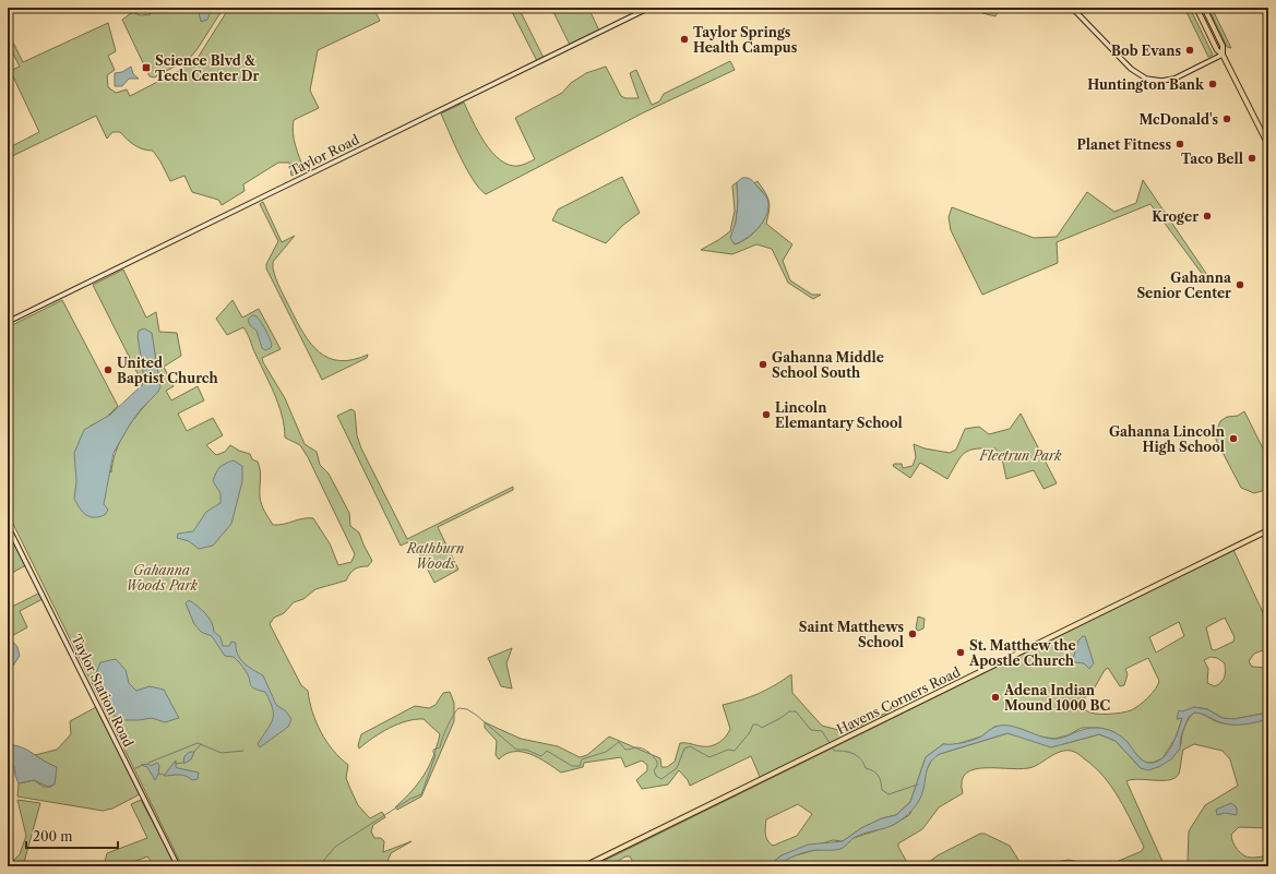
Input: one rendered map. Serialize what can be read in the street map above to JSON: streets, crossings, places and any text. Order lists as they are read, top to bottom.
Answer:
{
  "streets": {
    "main road": ["Taylor Road", "Taylor Station Road", "Havens Corners Road"]
  },
  "parks": ["Fleetrun Park", "Rathburn Woods", "Gahanna Woods Park"],
  "places": {
    "other": [
      "Taylor Springs Health Campus",
      "Bob Evans",
      "Huntington Bank",
      "McDonald's",
      "Planet Fitness",
      "Taco Bell",
      "Kroger",
      "Gahanna Senior Center",
      "Gahanna Middle School South",
      "United Baptist Church",
      "Lincoln Elemantary School",
      "Gahanna Lincoln High School",
      "Saint Matthews School",
      "St. Matthew the Apostle Church",
      "Adena Indian Mound 1000 BC"
    ],
    "transit": ["Science Blvd & Tech Center Dr"]
  },
  "scale_bar": "200 m"
}
